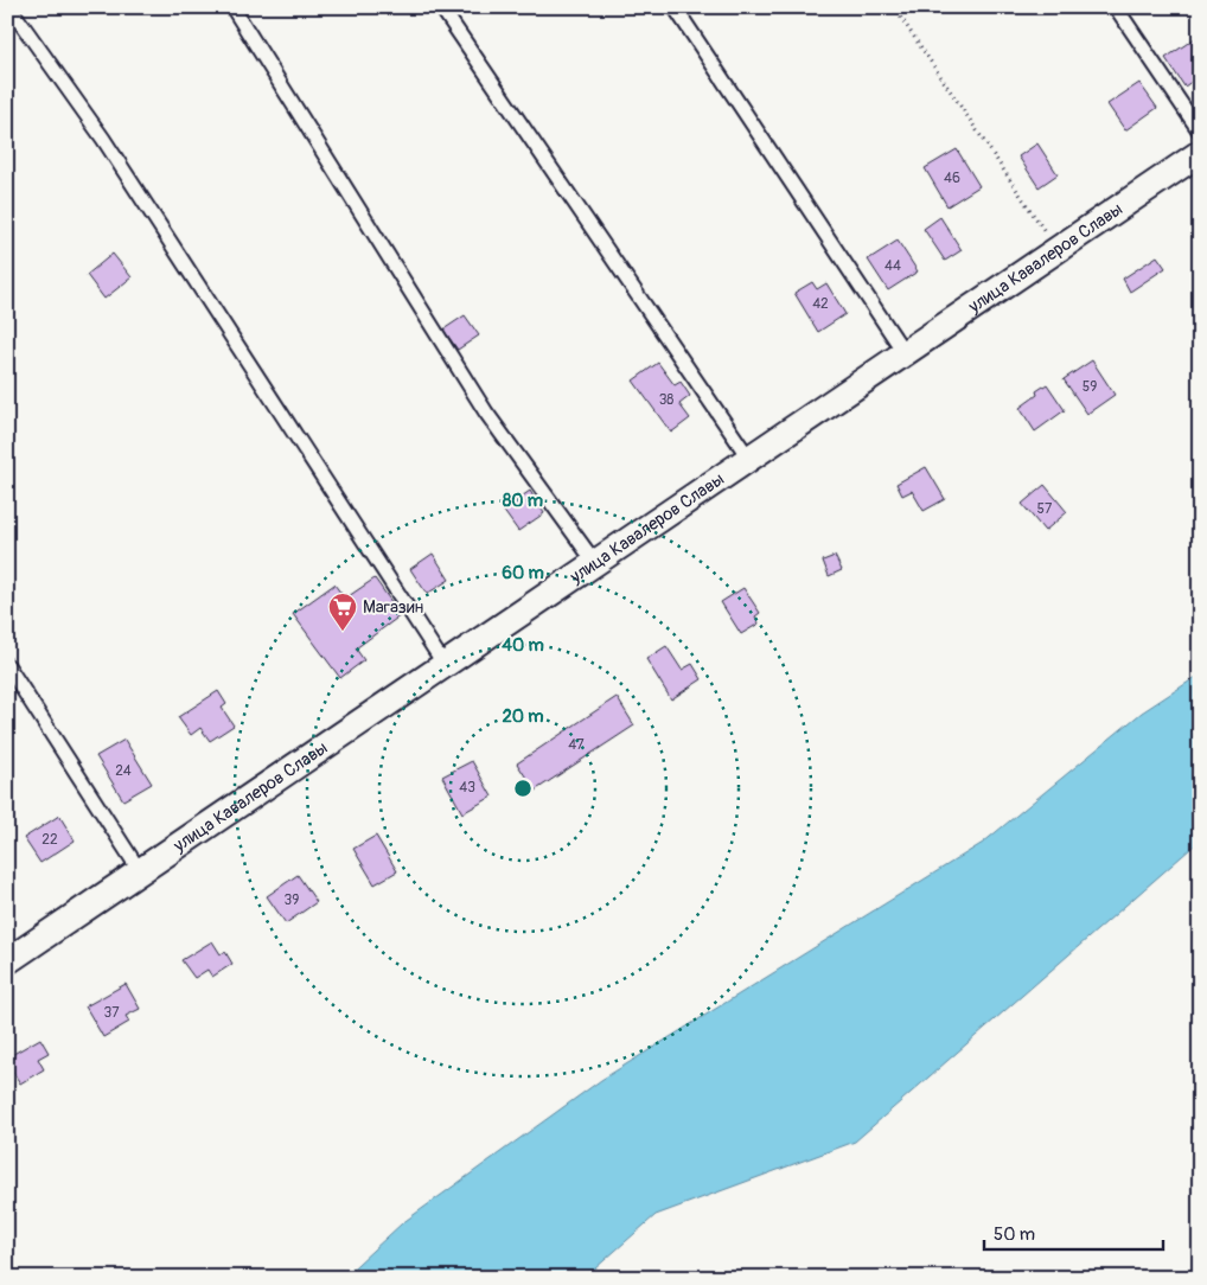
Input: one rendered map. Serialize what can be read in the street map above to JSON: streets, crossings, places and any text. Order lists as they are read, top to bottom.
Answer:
{
  "streets": {
    "street": ["улица Кавалеров Славы"]
  },
  "places": {
    "supermarket": ["Магазин"]
  },
  "house_numbers": [
    "46",
    "44",
    "42",
    "59",
    "38",
    "57",
    "47",
    "24",
    "43",
    "22",
    "39",
    "37"
  ],
  "scale_bar": "50 m",
  "rings": [
    "80 m",
    "60 m",
    "40 m",
    "20 m"
  ]
}
